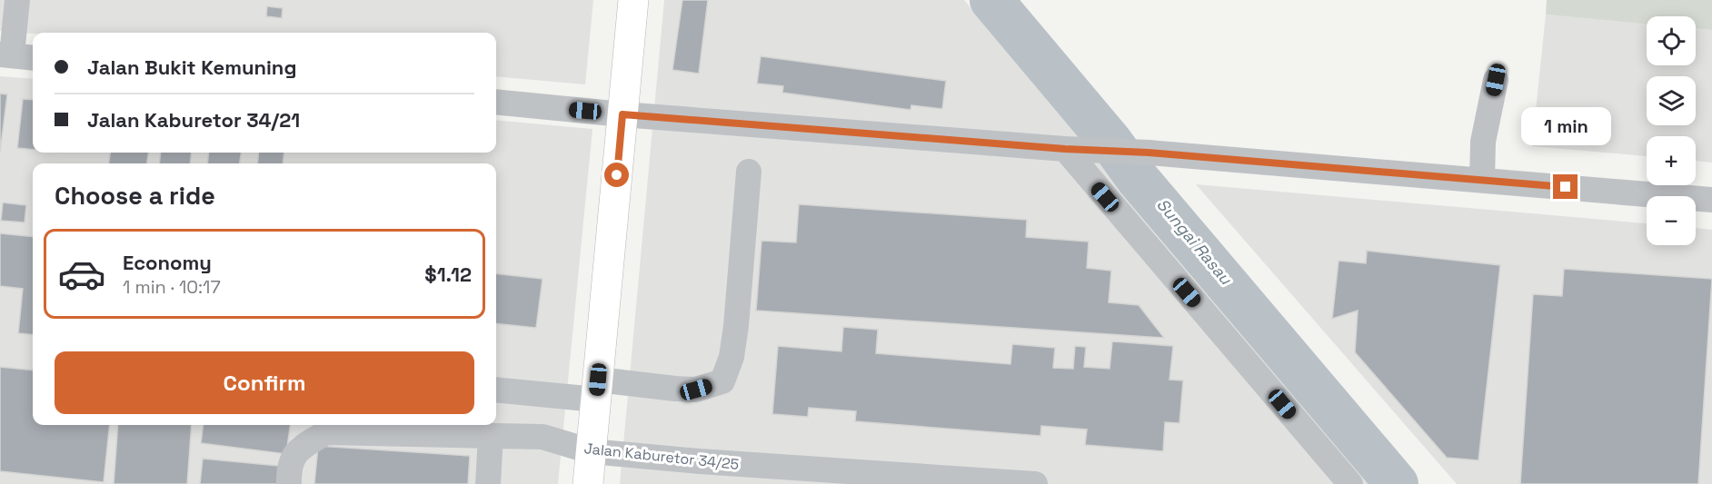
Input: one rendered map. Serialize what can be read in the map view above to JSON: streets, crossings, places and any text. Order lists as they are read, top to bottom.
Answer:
{
  "streets": {
    "street": ["Jalan Kaburetor 34/25"]
  },
  "water": ["Sungai Rasau"],
  "page": {
    "map_buttons": ["+", "−"],
    "banner": ["Jalan Bukit Kemuning", "Jalan Kaburetor 34/21"],
    "bubble": "1 min",
    "heading": "Choose a ride",
    "list": [
      {
        "name": "Economy",
        "note": "1 min · 10:17",
        "value": "$1.12"
      }
    ],
    "buttons": "Confirm"
  }
}
